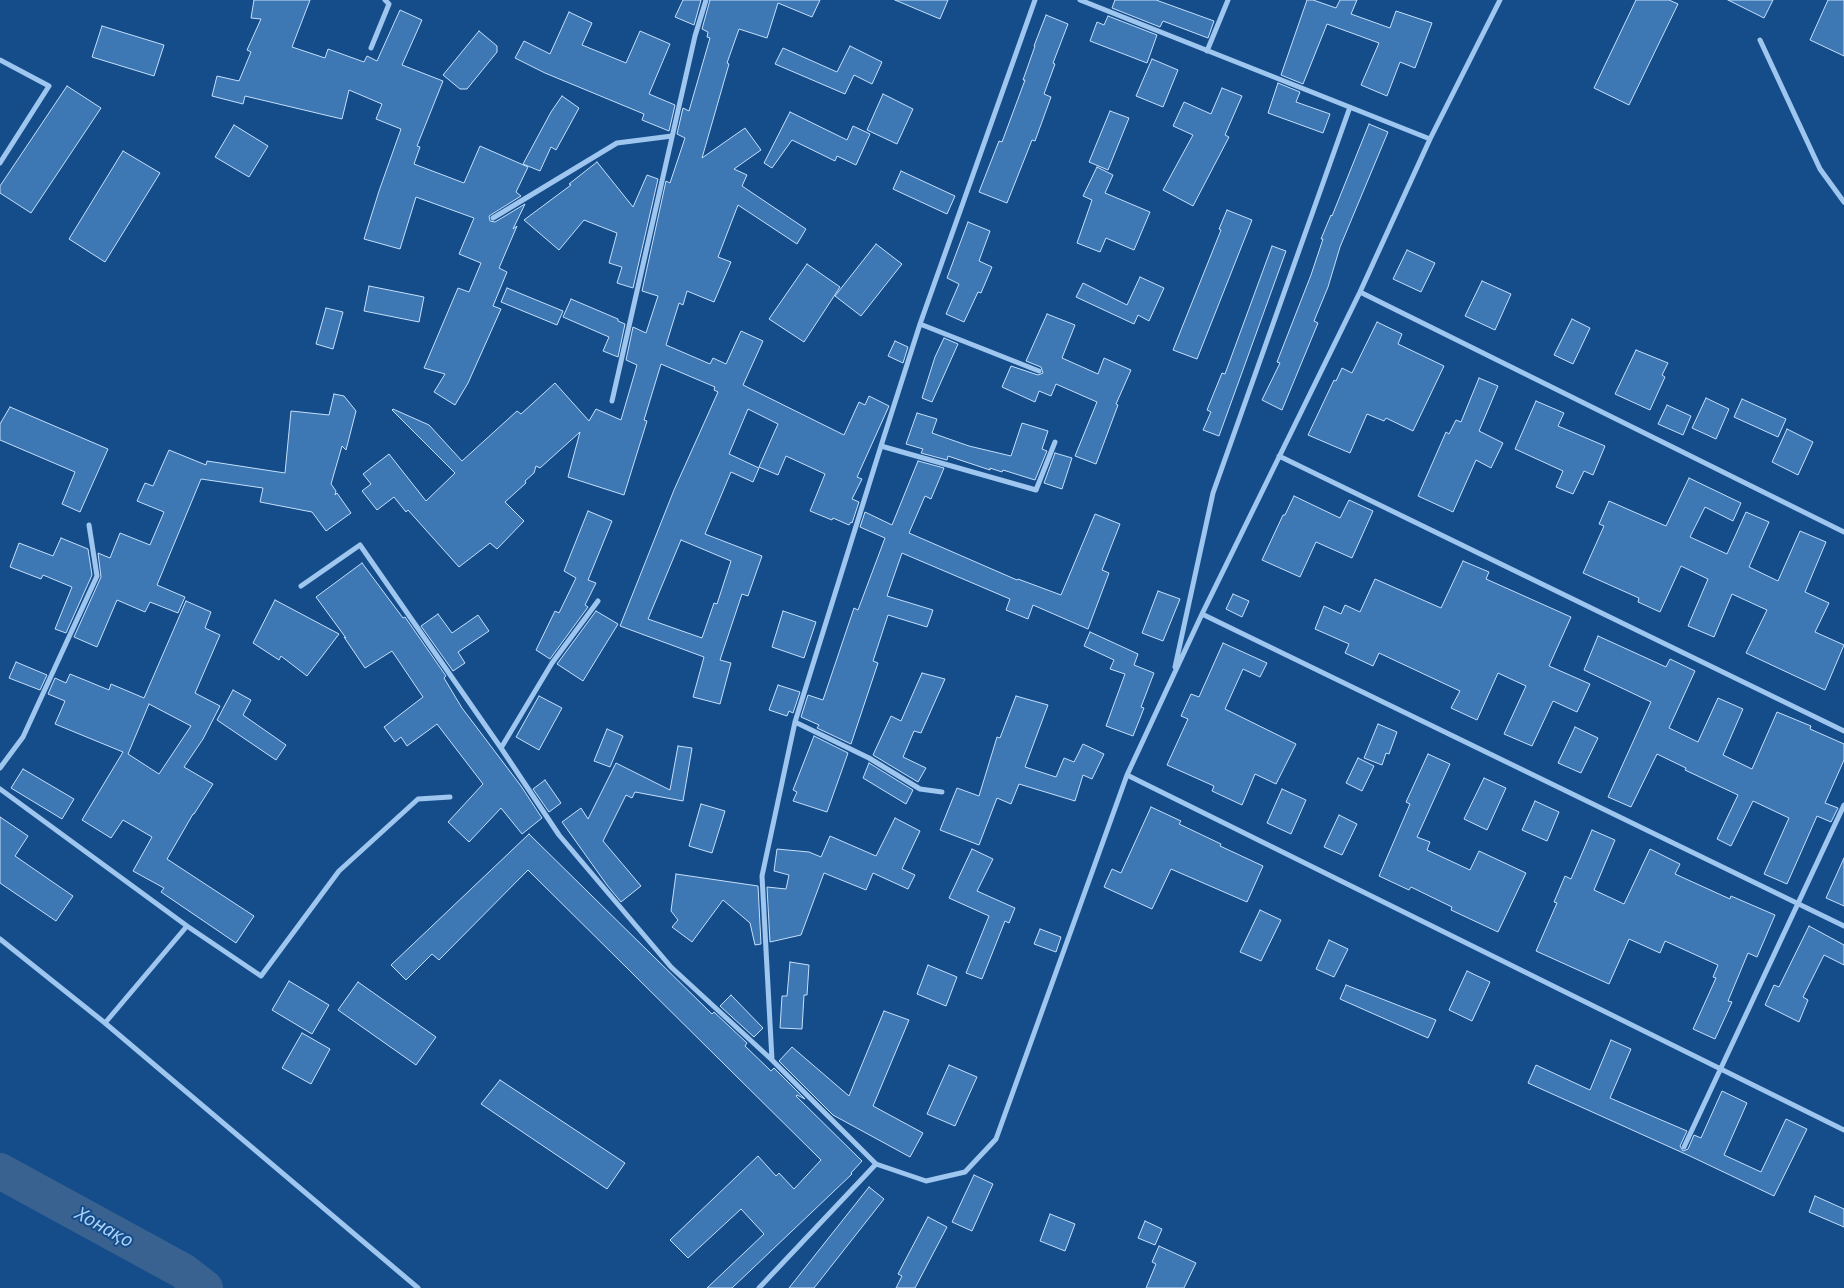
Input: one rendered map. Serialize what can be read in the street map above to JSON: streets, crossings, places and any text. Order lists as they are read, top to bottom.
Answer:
{
  "water": ["Хонақо"]
}
